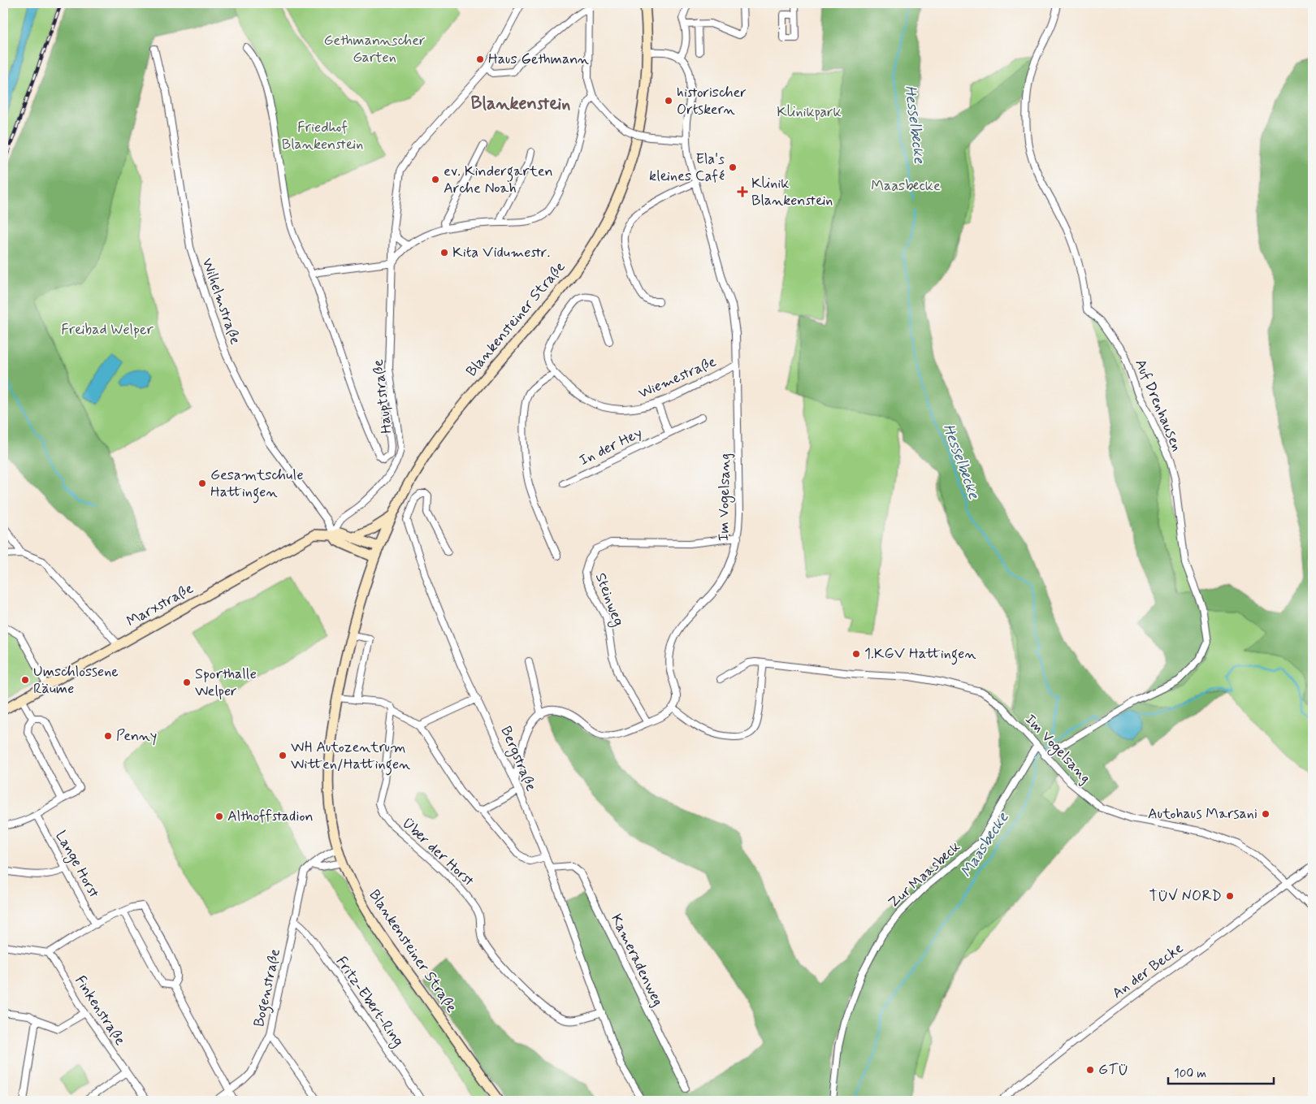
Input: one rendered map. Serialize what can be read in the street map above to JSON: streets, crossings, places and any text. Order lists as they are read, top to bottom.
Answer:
{
  "streets": {
    "main road": ["Blankensteiner Straße", "Marxstraße"],
    "street": [
      "Wilhelmstraße",
      "Wiemestraße",
      "Hauptstraße",
      "Auf Drenhausen",
      "In der Hey",
      "Im Vogelsang",
      "Steinweg",
      "Bergstraße",
      "Über der Horst",
      "Lange Horst",
      "Zur Maasbeck",
      "Kameradenweg",
      "An der Becke",
      "Bogenstraße",
      "Fritz-Ebert-Ring",
      "Finkenstraße"
    ]
  },
  "crossings": [
    ["Wilhelmstraße", "Hauptstraße"],
    ["Wilhelmstraße", "Marxstraße"],
    ["Blankensteiner Straße", "Marxstraße"],
    ["Blankensteiner Straße", "Bogenstraße"],
    ["Wiemestraße", "Im Vogelsang"],
    ["Hauptstraße", "Marxstraße"],
    ["Auf Drenhausen", "Im Vogelsang"],
    ["Auf Drenhausen", "Zur Maasbeck"],
    ["Im Vogelsang", "Steinweg"],
    ["Im Vogelsang", "Zur Maasbeck"],
    ["Im Vogelsang", "An der Becke"],
    ["Bergstraße", "Über der Horst"],
    ["Bergstraße", "Kameradenweg"],
    ["Bogenstraße", "Fritz-Ebert-Ring"]
  ],
  "districts": ["Blankenstein"],
  "water": ["Hesselbecke", "Maasbecke"],
  "parks": [
    "Gethmannscher Garten",
    "Klinikpark",
    "Friedhof Blankenstein",
    "Maasbecke",
    "Freibad Welper"
  ],
  "places": {
    "other": [
      "Haus Gethmann",
      "historischer Ortskern",
      "Ela's kleines Café",
      "ev. Kindergarten Arche Noah",
      "Kita Vidumestr.",
      "Gesamtschule Hattingen",
      "1.KGV Hattingen",
      "Umschlossene Räume",
      "Sporthalle Welper",
      "Penny",
      "WH Autozentrum Witten/Hattingen",
      "Autohaus Marsani",
      "Althoffstadion",
      "TÜV NORD",
      "GTÜ"
    ],
    "health": ["Klinik Blankenstein"]
  },
  "scale_bar": "100 m"
}
